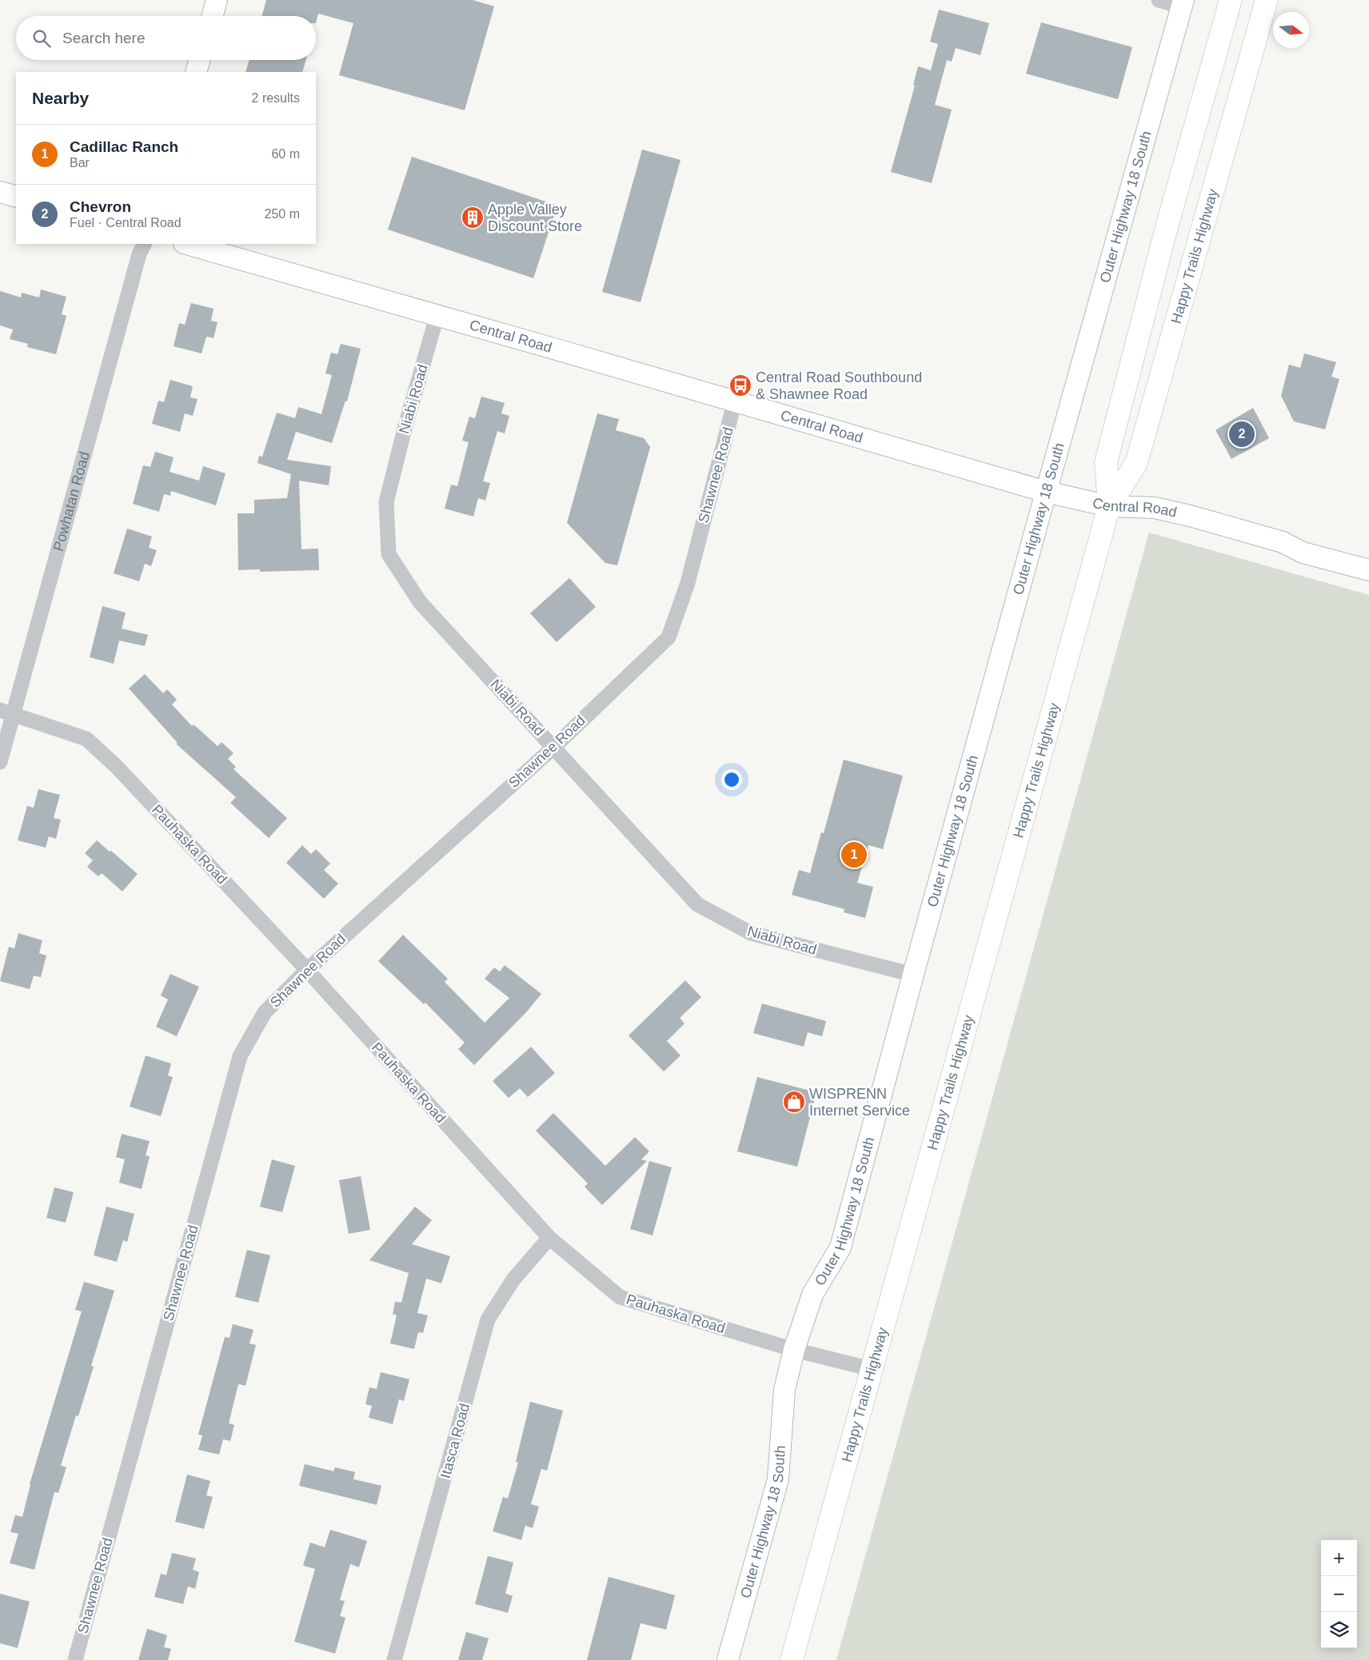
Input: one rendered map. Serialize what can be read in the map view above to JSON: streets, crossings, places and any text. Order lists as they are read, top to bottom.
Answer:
{
  "streets": {
    "main road": ["Happy Trails Highway"],
    "street": [
      "Outer Highway 18 South",
      "Central Road",
      "Niabi Road",
      "Shawnee Road",
      "Powhatan Road",
      "Pauhaska Road",
      "Itasca Road"
    ]
  },
  "crossings": [
    ["Outer Highway 18 South", "Central Road"],
    ["Outer Highway 18 South", "Niabi Road"],
    ["Outer Highway 18 South", "Pauhaska Road"],
    ["Happy Trails Highway", "Central Road"],
    ["Happy Trails Highway", "Pauhaska Road"],
    ["Central Road", "Niabi Road"],
    ["Central Road", "Shawnee Road"],
    ["Niabi Road", "Shawnee Road"],
    ["Shawnee Road", "Pauhaska Road"],
    ["Powhatan Road", "Pauhaska Road"],
    ["Pauhaska Road", "Itasca Road"]
  ],
  "places": {
    "building": ["Apple Valley Discount Store"],
    "bus stop": ["Central Road Southbound & Shawnee Road"],
    "shop": ["WISPRENN Internet Service"]
  },
  "north": "right",
  "page": {
    "search": "Search here",
    "heading": ["Nearby", "2 results"],
    "list": [
      {
        "mark": "1",
        "name": "Cadillac Ranch",
        "note": "Bar",
        "value": "60 m"
      },
      {
        "mark": "2",
        "name": "Chevron",
        "note": "Fuel · Central Road",
        "value": "250 m"
      }
    ],
    "pins": ["2", "1"],
    "map_buttons": ["+", "−"]
  }
}
